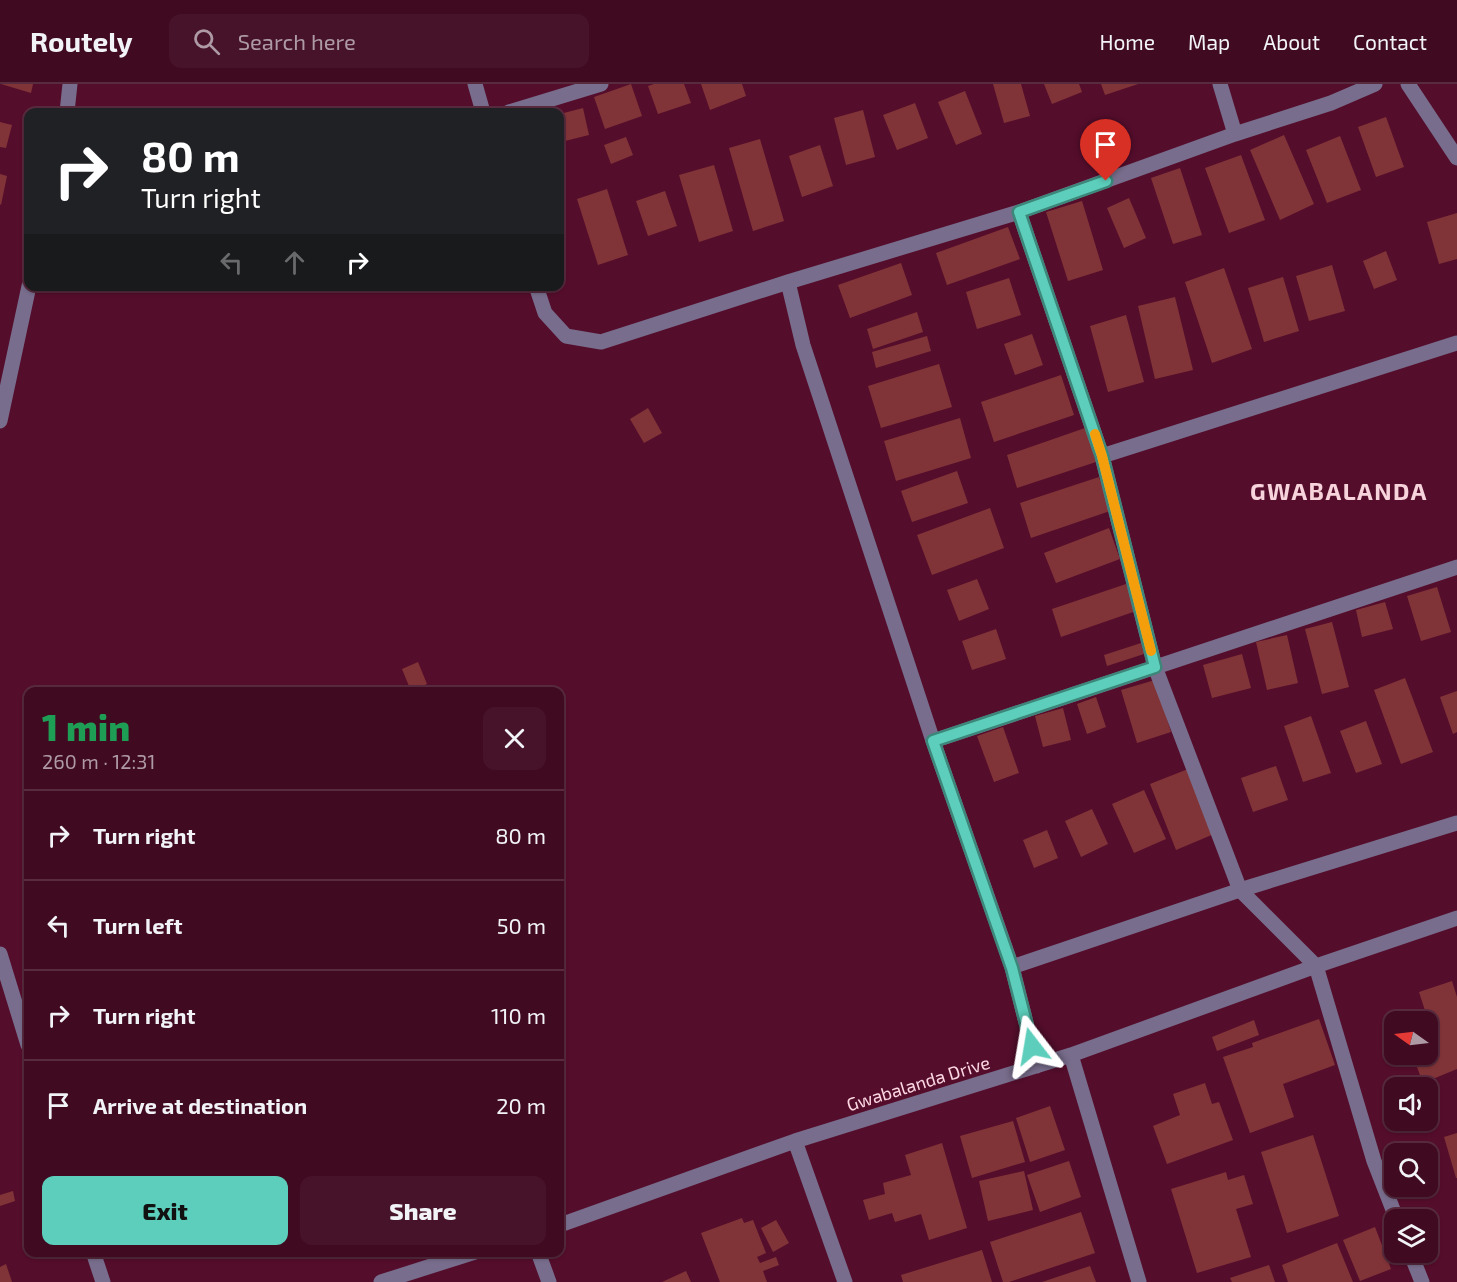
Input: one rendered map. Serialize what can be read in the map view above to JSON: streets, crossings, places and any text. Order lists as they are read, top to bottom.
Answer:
{
  "streets": {
    "street": ["Gwabalanda Drive"]
  },
  "districts": ["GWABALANDA"],
  "north": "left",
  "page": {
    "header": "Routely",
    "search": "Search here",
    "nav": [
      "Home",
      "Map",
      "About",
      "Contact"
    ],
    "turn": ["80 m", "Turn right"],
    "heading": ["1 min", "260 m · 12:31"],
    "list": [
      {
        "name": "Turn right",
        "value": "80 m"
      },
      {
        "name": "Turn left",
        "value": "50 m"
      },
      {
        "name": "Turn right",
        "value": "110 m"
      },
      {
        "name": "Arrive at destination",
        "value": "20 m"
      }
    ],
    "buttons": ["Exit", "Share"]
  }
}
